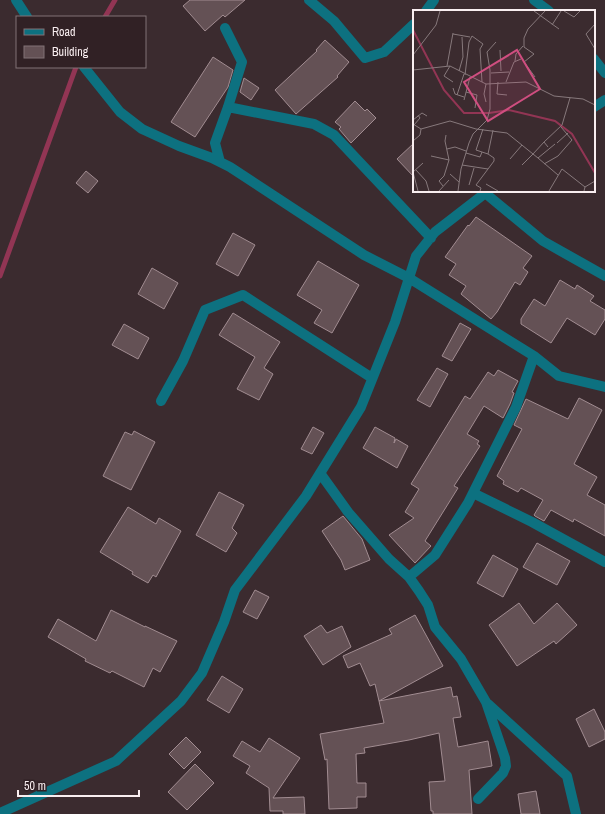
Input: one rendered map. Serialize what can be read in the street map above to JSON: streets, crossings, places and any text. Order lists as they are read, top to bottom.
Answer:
{
  "legend": ["Road", "Building"],
  "scale_bar": "50 m"
}
